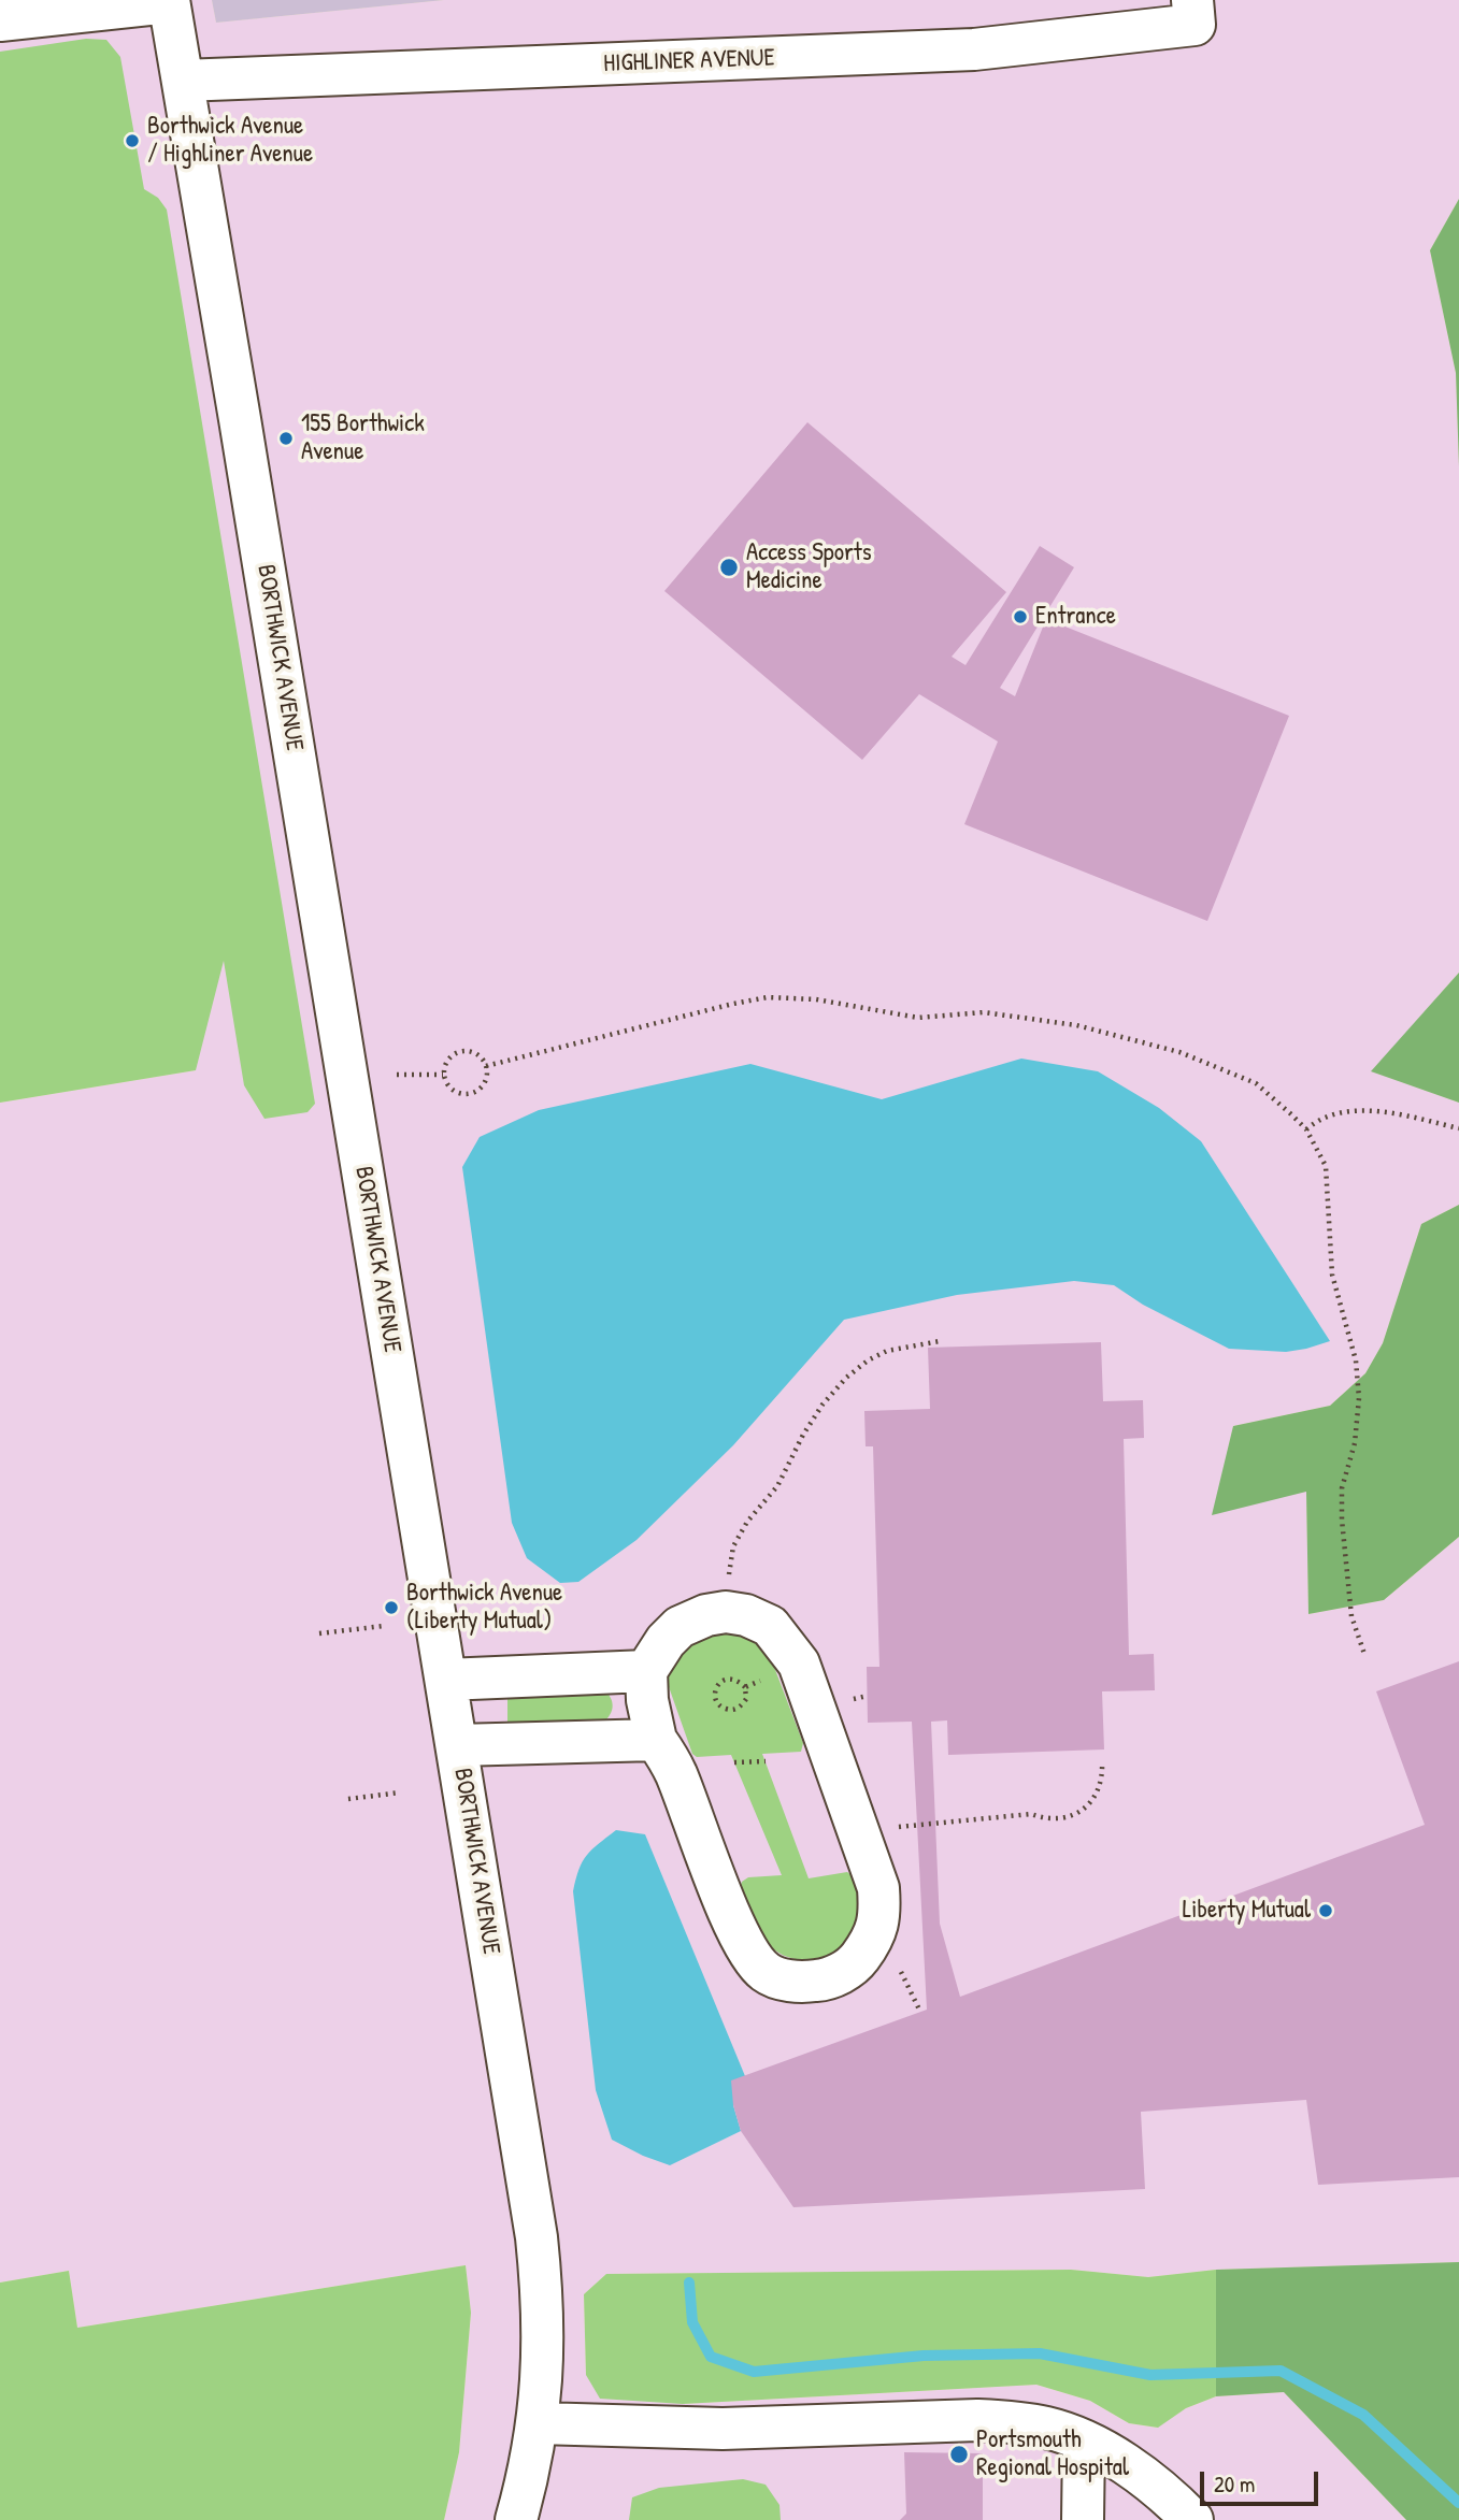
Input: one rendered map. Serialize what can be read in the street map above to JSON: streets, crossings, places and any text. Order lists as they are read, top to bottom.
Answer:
{
  "streets": {
    "street": ["HIGHLINER AVENUE", "BORTHWICK AVENUE"]
  },
  "crossings": [
    ["HIGHLINER AVENUE", "BORTHWICK AVENUE"]
  ],
  "places": [
    "Borthwick Avenue / Highliner Avenue",
    "155 Borthwick Avenue",
    "Access Sports Medicine",
    "Entrance",
    "Borthwick Avenue (Liberty Mutual)",
    "Liberty Mutual",
    "Portsmouth Regional Hospital"
  ],
  "scale_bar": "20 m"
}
